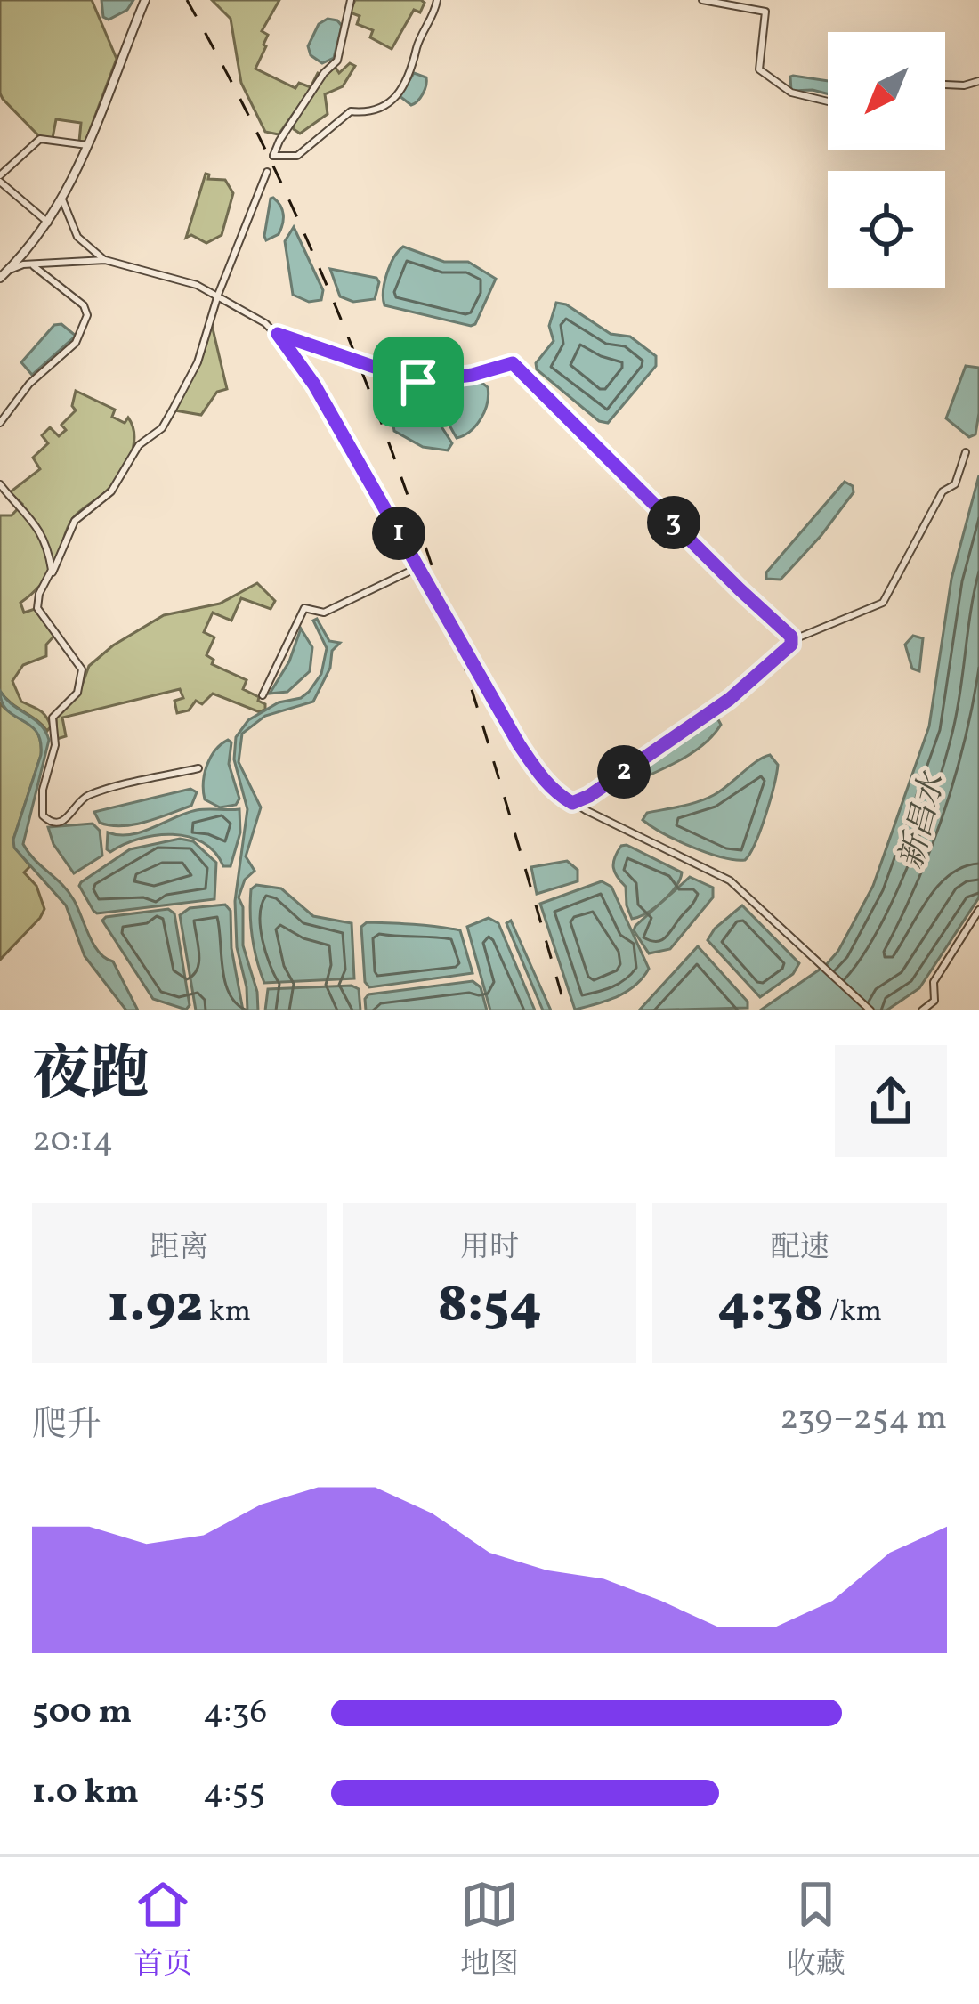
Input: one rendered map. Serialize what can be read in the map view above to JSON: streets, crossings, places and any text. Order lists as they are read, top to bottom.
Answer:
{
  "water": ["新昌水"],
  "north": "bottom left",
  "page": {
    "pins": ["3", "1", "2"],
    "heading": ["夜跑", "20:14"],
    "stats": [
      ["距离", "1.92 km"],
      ["用时", "8:54"],
      ["配速", "4:38 /km"]
    ],
    "chart": ["爬升", "239–254 m"],
    "list": [
      {
        "name": "500 m",
        "note": "4:36"
      },
      {
        "name": "1.0 km",
        "note": "4:55"
      }
    ],
    "tabs": ["首页", "地图", "收藏"]
  }
}
